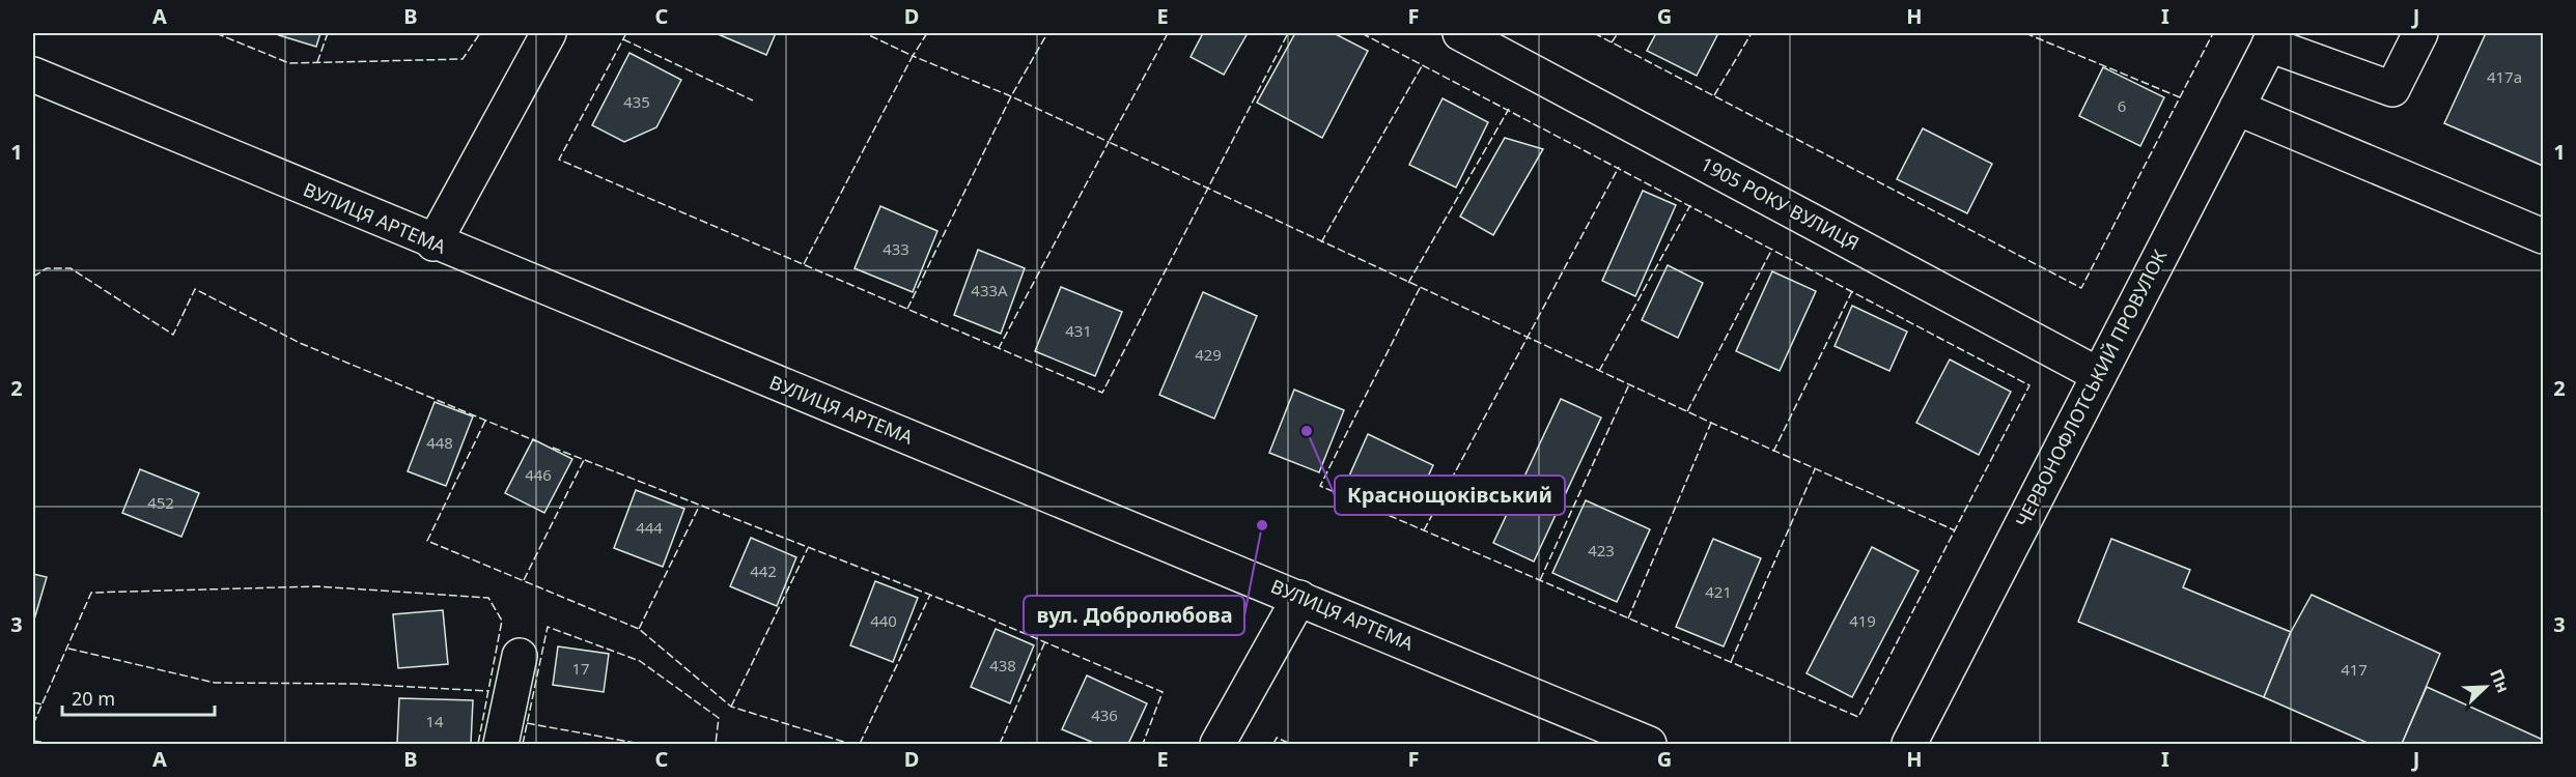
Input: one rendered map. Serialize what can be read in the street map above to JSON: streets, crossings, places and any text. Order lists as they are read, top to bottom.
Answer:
{
  "streets": {
    "street": ["1905 РОКУ ВУЛИЦЯ", "ВУЛИЦЯ АРТЕМА", "ЧЕРВОНОФЛОТСЬКИЙ ПРОВУЛОК"]
  },
  "crossings": [
    ["1905 РОКУ ВУЛИЦЯ", "ЧЕРВОНОФЛОТСЬКИЙ ПРОВУЛОК"]
  ],
  "places": ["Краснощоківський", "вул. Добролюбова"],
  "house_numbers": [
    "417а",
    "435",
    "6",
    "433",
    "433А",
    "431",
    "429",
    "448",
    "446",
    "452",
    "444",
    "423",
    "442",
    "421",
    "440",
    "419",
    "438",
    "17",
    "417",
    "436",
    "14"
  ],
  "scale_bar": "20 m",
  "north": "top right",
  "grid": {
    "columns": [
      "A",
      "B",
      "C",
      "D",
      "E",
      "F",
      "G",
      "H",
      "I",
      "J"
    ],
    "rows": ["1", "2", "3"]
  }
}
